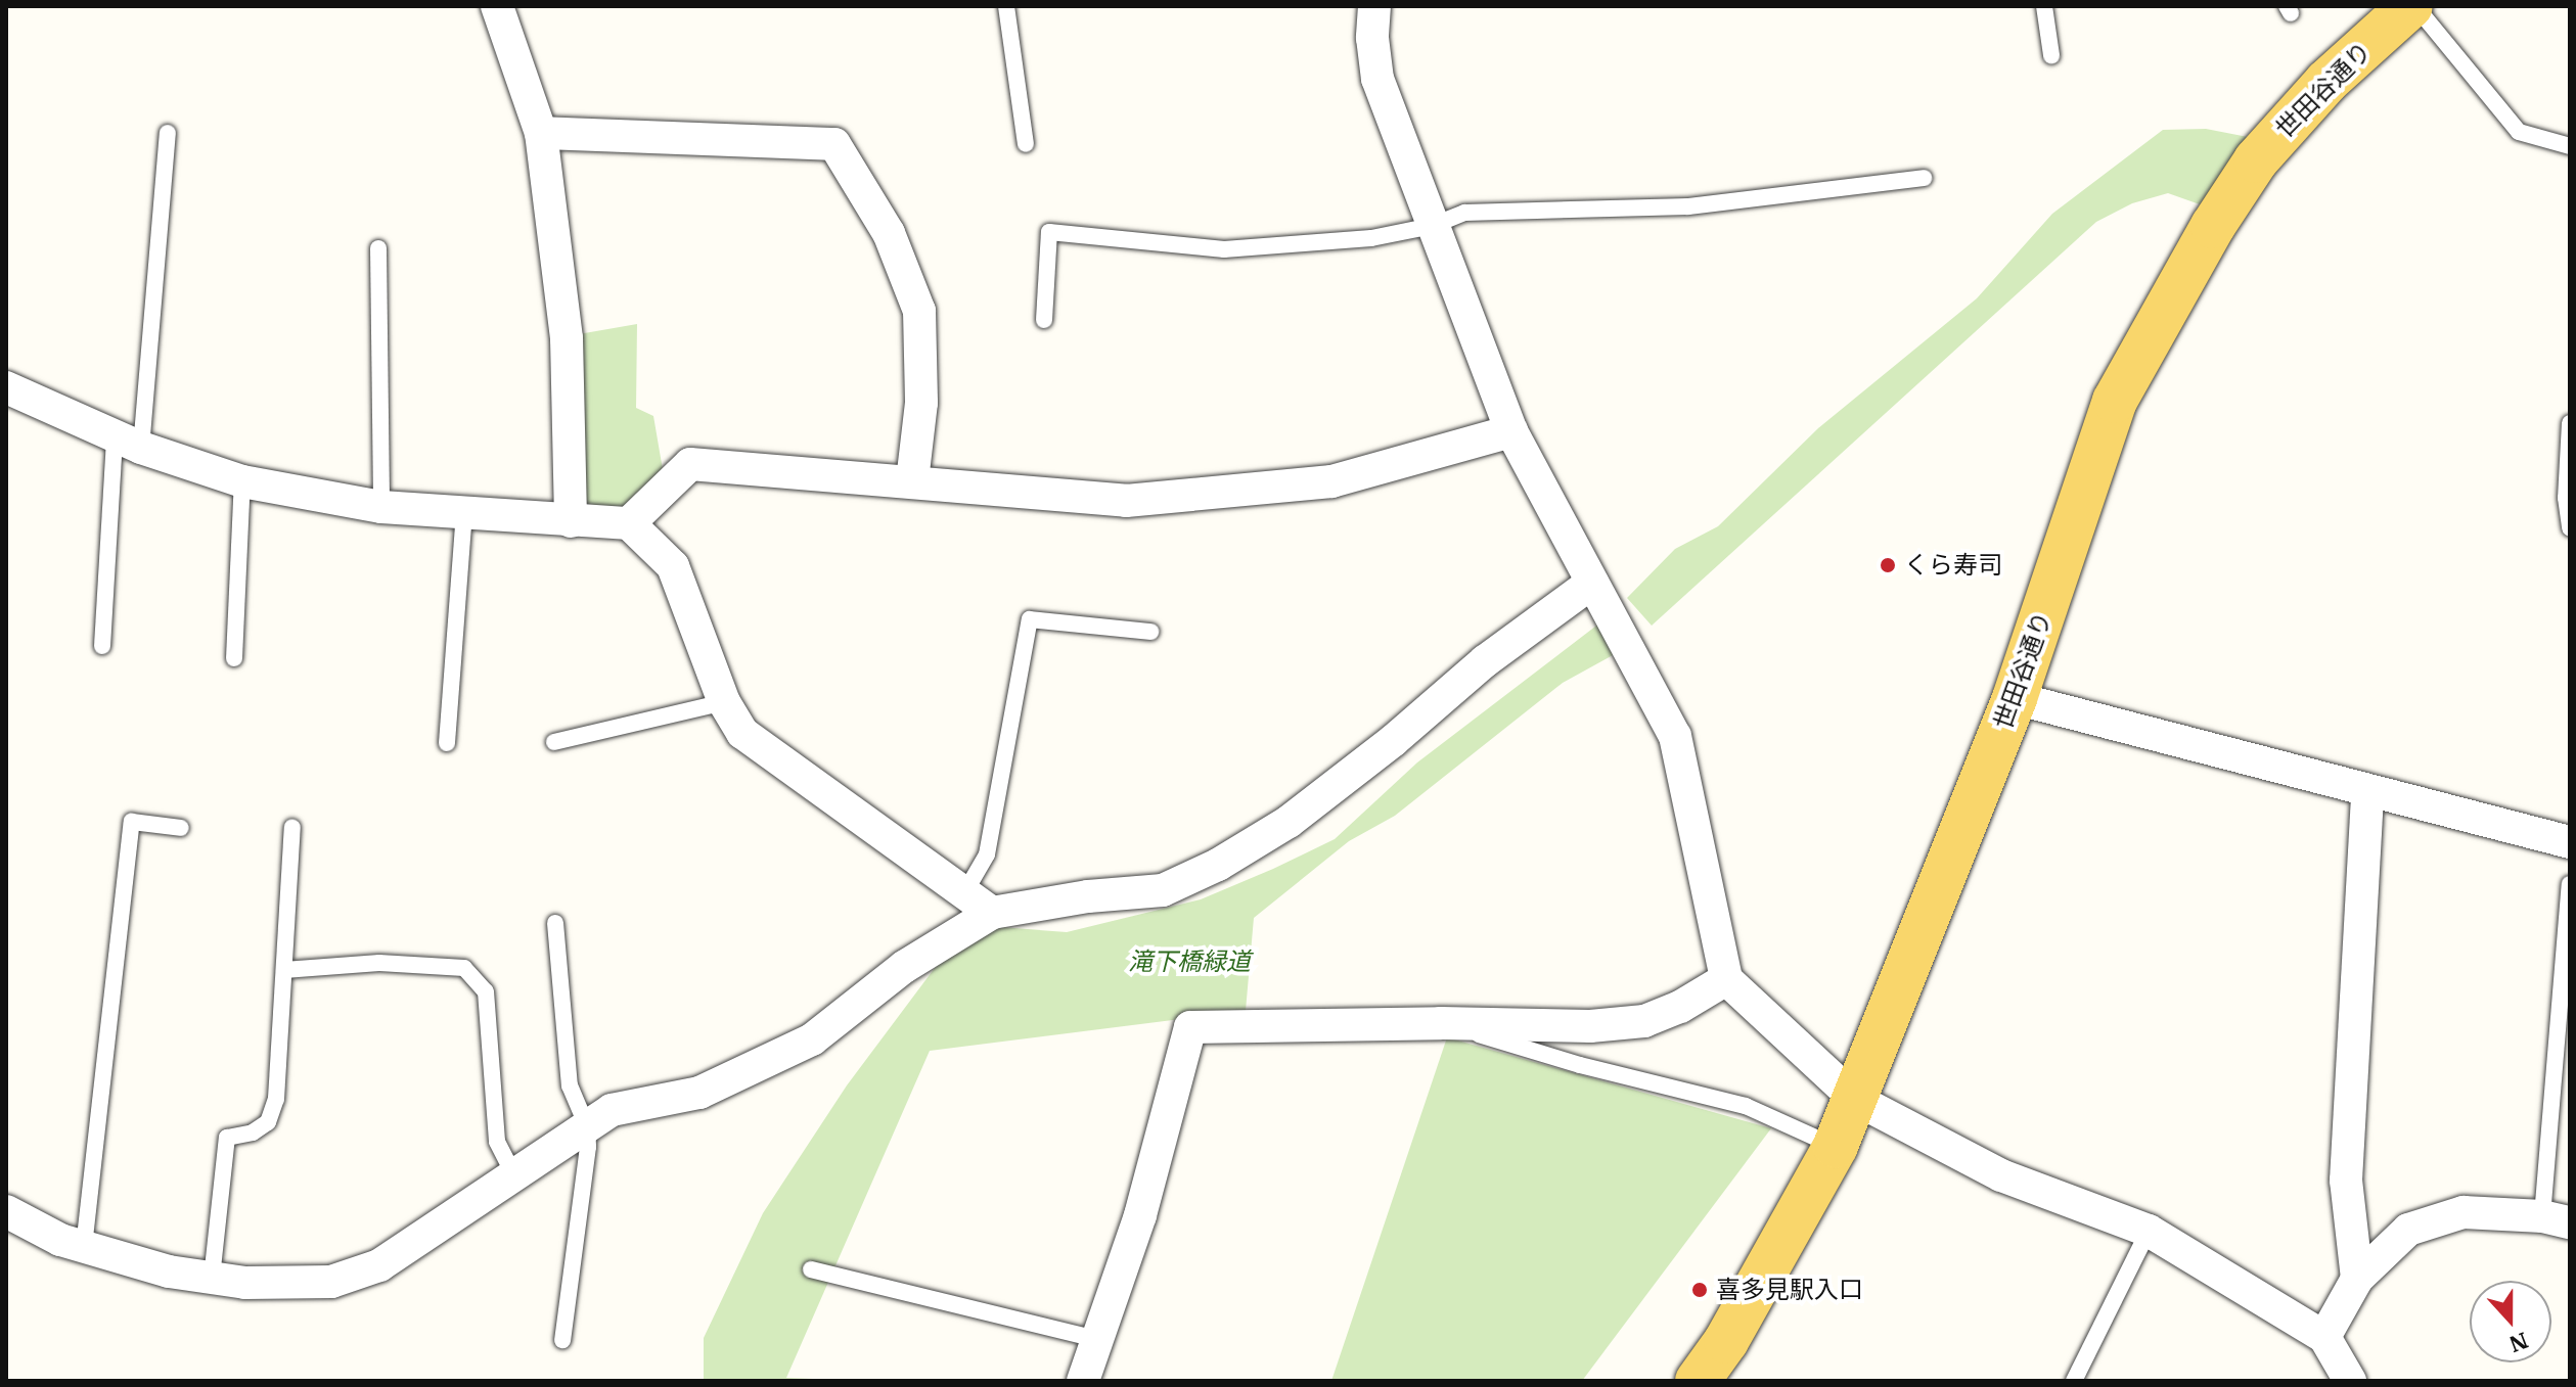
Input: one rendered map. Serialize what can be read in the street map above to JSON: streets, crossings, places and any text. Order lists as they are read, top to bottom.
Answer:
{
  "streets": {
    "main road": ["世田谷通り"]
  },
  "parks": ["滝下橋緑道"],
  "places": ["くら寿司", "喜多見駅入口"],
  "north": "bottom"
}
